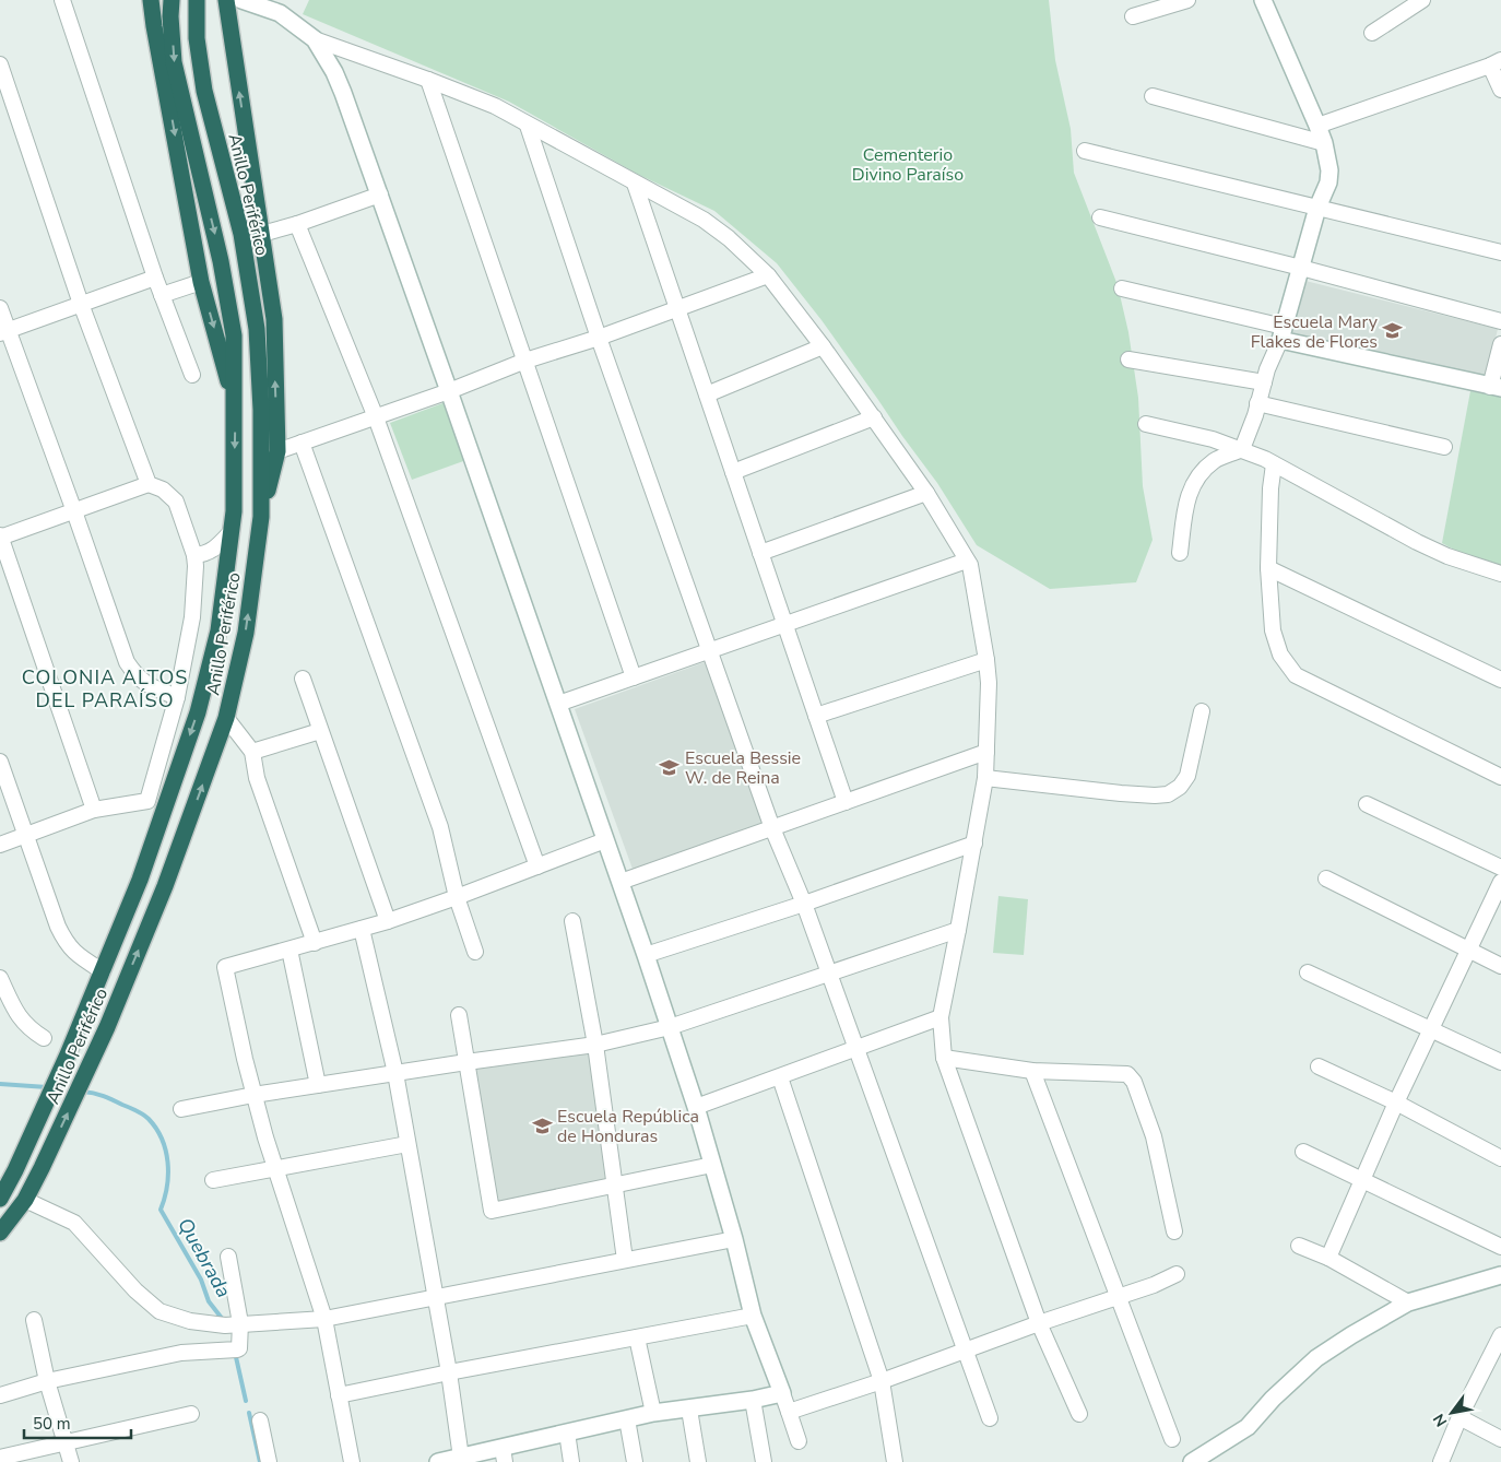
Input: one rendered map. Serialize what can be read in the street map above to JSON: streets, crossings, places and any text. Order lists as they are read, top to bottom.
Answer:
{
  "streets": {
    "highway": ["Anillo Periférico"]
  },
  "districts": ["COLONIA ALTOS DEL PARAÍSO"],
  "water": ["Quebrada"],
  "parks": ["Cementerio Divino Paraíso"],
  "places": {
    "school or university": ["Escuela Mary Flakes de Flores", "Escuela Bessie W. de Reina", "Escuela República de Honduras"]
  },
  "scale_bar": "50 m",
  "north": "bottom left"
}
